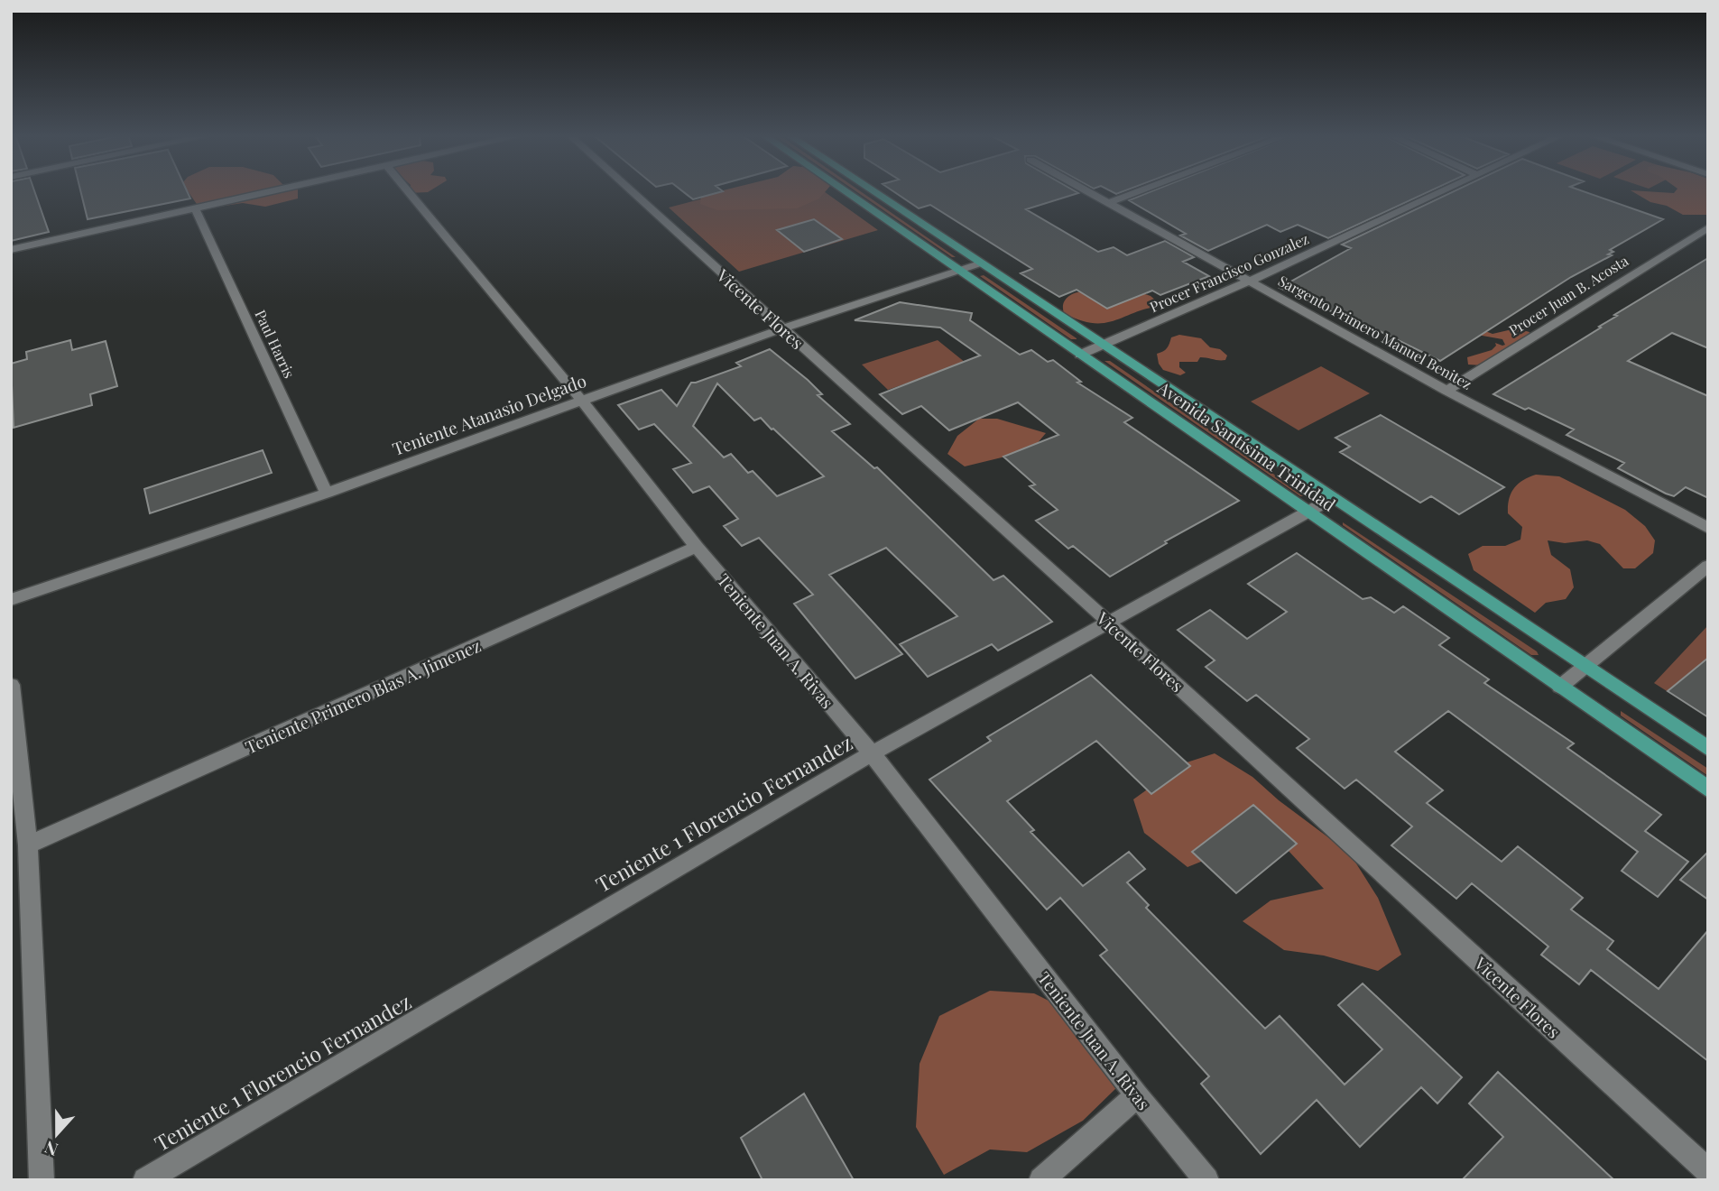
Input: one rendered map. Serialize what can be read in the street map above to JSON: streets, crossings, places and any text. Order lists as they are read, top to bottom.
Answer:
{
  "streets": {
    "main road": ["Avenida Santísima Trinidad"],
    "street": [
      "Procer Francisco Gonzalez",
      "Procer Juan B. Acosta",
      "Vicente Flores",
      "Sargento Primero Manuel Benitez",
      "Paul Harris",
      "Teniente Atanasio Delgado",
      "Teniente Juan A. Rivas",
      "Teniente Primero Blas A. Jimenez",
      "Teniente 1 Florencio Fernandez"
    ]
  },
  "crossings": [
    ["Procer Francisco Gonzalez", "Sargento Primero Manuel Benitez"],
    ["Procer Francisco Gonzalez", "Avenida Santísima Trinidad"],
    ["Procer Juan B. Acosta", "Sargento Primero Manuel Benitez"],
    ["Vicente Flores", "Teniente Atanasio Delgado"],
    ["Vicente Flores", "Teniente 1 Florencio Fernandez"],
    ["Paul Harris", "Teniente Atanasio Delgado"],
    ["Teniente Atanasio Delgado", "Avenida Santísima Trinidad"],
    ["Teniente Atanasio Delgado", "Teniente Juan A. Rivas"],
    ["Avenida Santísima Trinidad", "Teniente 1 Florencio Fernandez"],
    ["Teniente Juan A. Rivas", "Teniente Primero Blas A. Jimenez"],
    ["Teniente Juan A. Rivas", "Teniente 1 Florencio Fernandez"]
  ],
  "north": "bottom"
}
